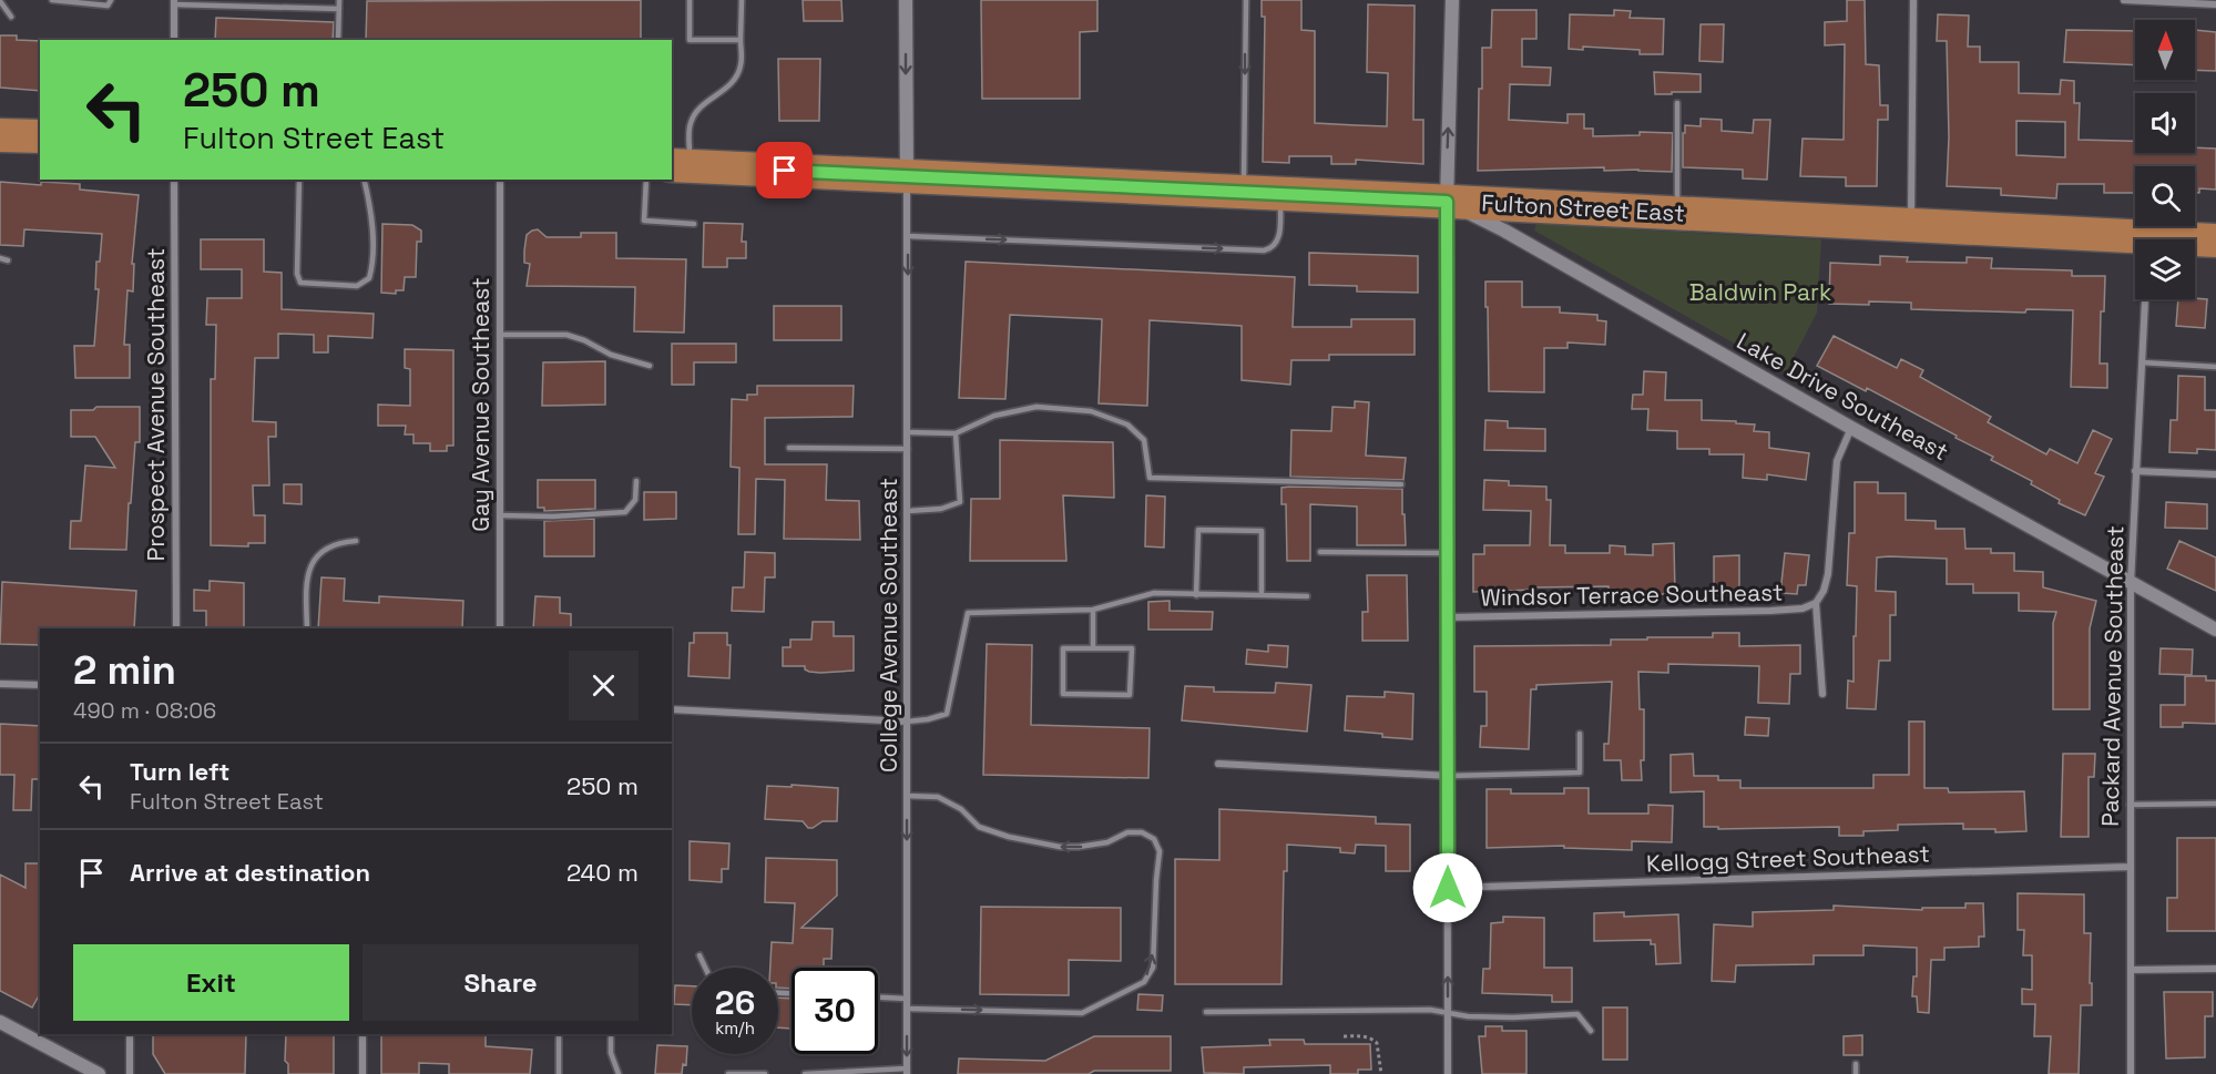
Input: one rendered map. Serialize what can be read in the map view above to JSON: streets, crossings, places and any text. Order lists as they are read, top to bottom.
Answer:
{
  "streets": {
    "main road": ["Fulton Street East", "Lake Drive Southeast"],
    "street": [
      "Prospect Avenue Southeast",
      "Gay Avenue Southeast",
      "Windsor Terrace Southeast",
      "College Avenue Southeast",
      "Packard Avenue Southeast",
      "Kellogg Street Southeast"
    ]
  },
  "crossings": [
    ["Fulton Street East", "Lake Drive Southeast"],
    ["Fulton Street East", "College Avenue Southeast"],
    ["Lake Drive Southeast", "Packard Avenue Southeast"],
    ["Packard Avenue Southeast", "Kellogg Street Southeast"]
  ],
  "one_way": ["College Avenue Southeast"],
  "parks": ["Baldwin Park"],
  "north": "top",
  "page": {
    "turn": ["250 m", "Fulton Street East"],
    "heading": ["2 min", "490 m · 08:06"],
    "list": [
      {
        "name": "Turn left",
        "note": "Fulton Street East",
        "value": "250 m"
      },
      {
        "name": "Arrive at destination",
        "value": "240 m"
      }
    ],
    "buttons": ["Exit", "Share"],
    "speed": "26 km/h",
    "limit": "30"
  }
}
